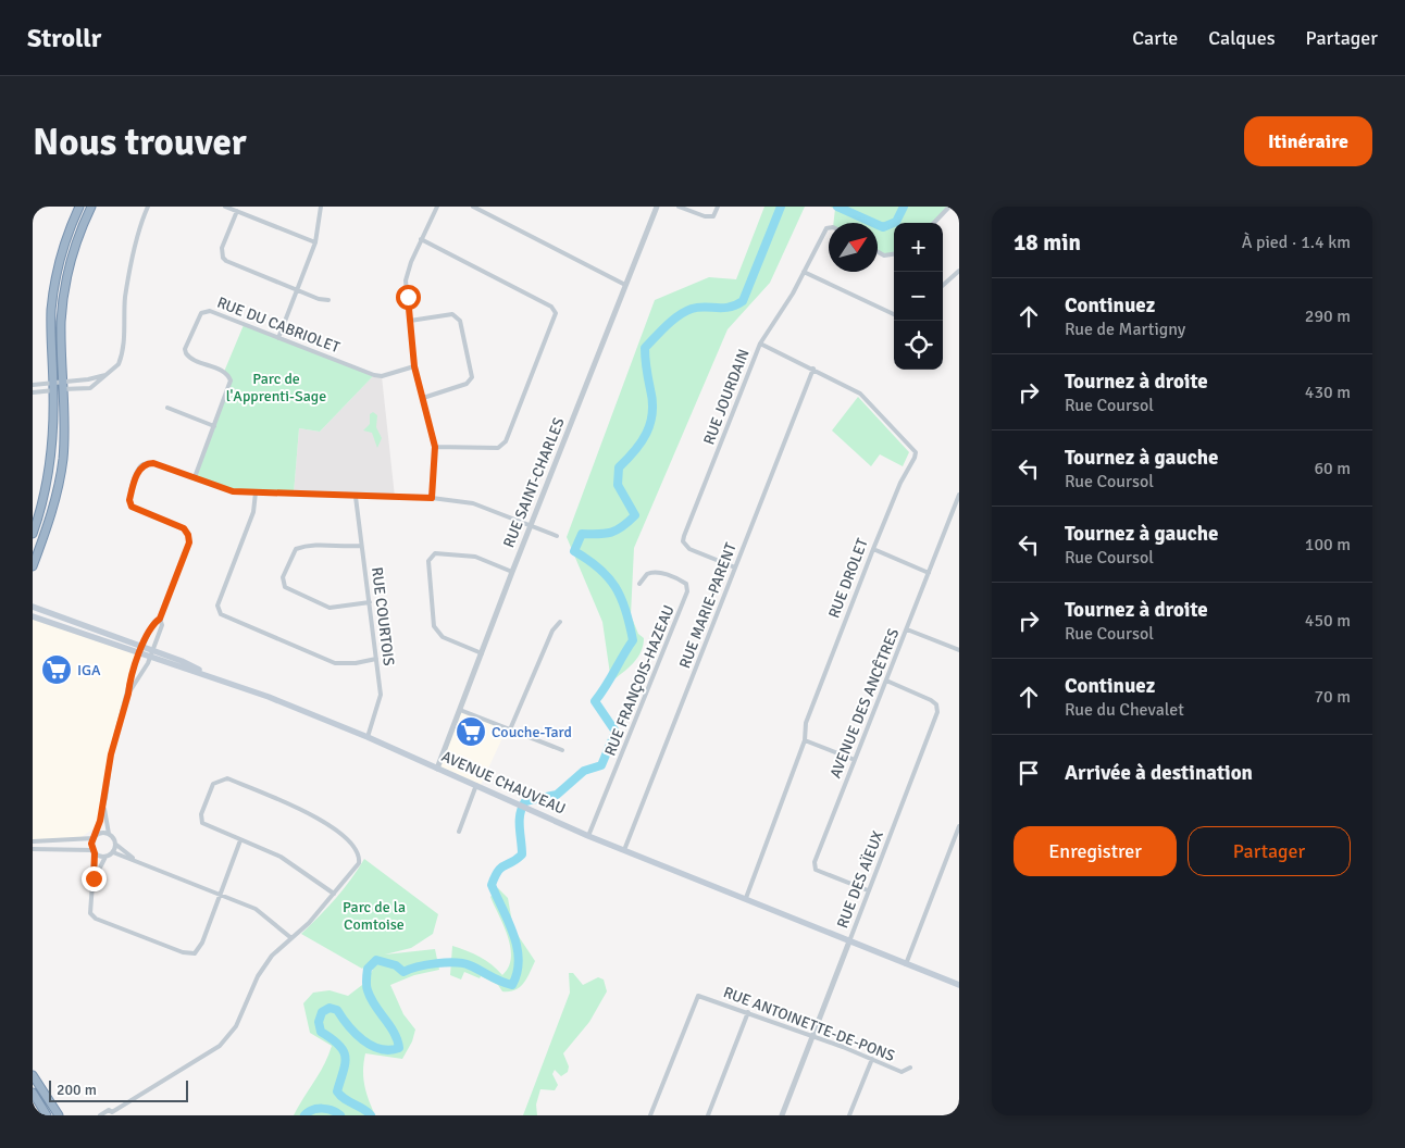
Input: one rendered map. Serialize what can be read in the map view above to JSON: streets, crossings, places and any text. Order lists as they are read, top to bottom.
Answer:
{
  "streets": {
    "main road": ["AVENUE CHAUVEAU"],
    "street": [
      "RUE DU CABRIOLET",
      "RUE JOURDAIN",
      "RUE SAINT-CHARLES",
      "RUE DROLET",
      "RUE MARIE-PARENT",
      "RUE COURTOIS",
      "RUE FRANÇOIS-HAZEAU",
      "AVENUE DES ANCÊTRES",
      "RUE DES AÏEUX",
      "RUE ANTOINETTE-DE-PONS"
    ]
  },
  "crossings": [
    ["RUE JOURDAIN", "RUE DROLET"],
    ["RUE JOURDAIN", "RUE MARIE-PARENT"],
    ["RUE SAINT-CHARLES", "AVENUE CHAUVEAU"],
    ["RUE DROLET", "RUE MARIE-PARENT"],
    ["RUE DROLET", "AVENUE CHAUVEAU"],
    ["RUE MARIE-PARENT", "AVENUE CHAUVEAU"],
    ["RUE COURTOIS", "AVENUE CHAUVEAU"],
    ["RUE FRANÇOIS-HAZEAU", "AVENUE CHAUVEAU"],
    ["AVENUE DES ANCÊTRES", "RUE DES AÏEUX"],
    ["AVENUE CHAUVEAU", "RUE DES AÏEUX"],
    ["RUE DES AÏEUX", "RUE ANTOINETTE-DE-PONS"]
  ],
  "parks": ["Parc de l'Apprenti-Sage", "Parc de la Comtoise"],
  "places": {
    "supermarket": ["IGA", "Couche-Tard"]
  },
  "scale_bar": "200 m",
  "north": "top right",
  "page": {
    "header": "Strollr",
    "nav": ["Carte", "Calques", "Partager"],
    "buttons": [
      "Itinéraire",
      ["Enregistrer", "Partager"]
    ],
    "title": "Nous trouver",
    "heading": ["18 min", "À pied · 1.4 km"],
    "map_buttons": ["+", "−"],
    "list": [
      ["Continuez", "Rue de Martigny", "290 m"],
      ["Tournez à droite", "Rue Coursol", "430 m"],
      ["Tournez à gauche", "Rue Coursol", "60 m"],
      ["Tournez à gauche", "Rue Coursol", "100 m"],
      ["Tournez à droite", "Rue Coursol", "450 m"],
      ["Continuez", "Rue du Chevalet", "70 m"],
      "Arrivée à destination"
    ],
    "scale": "200 m"
  }
}
